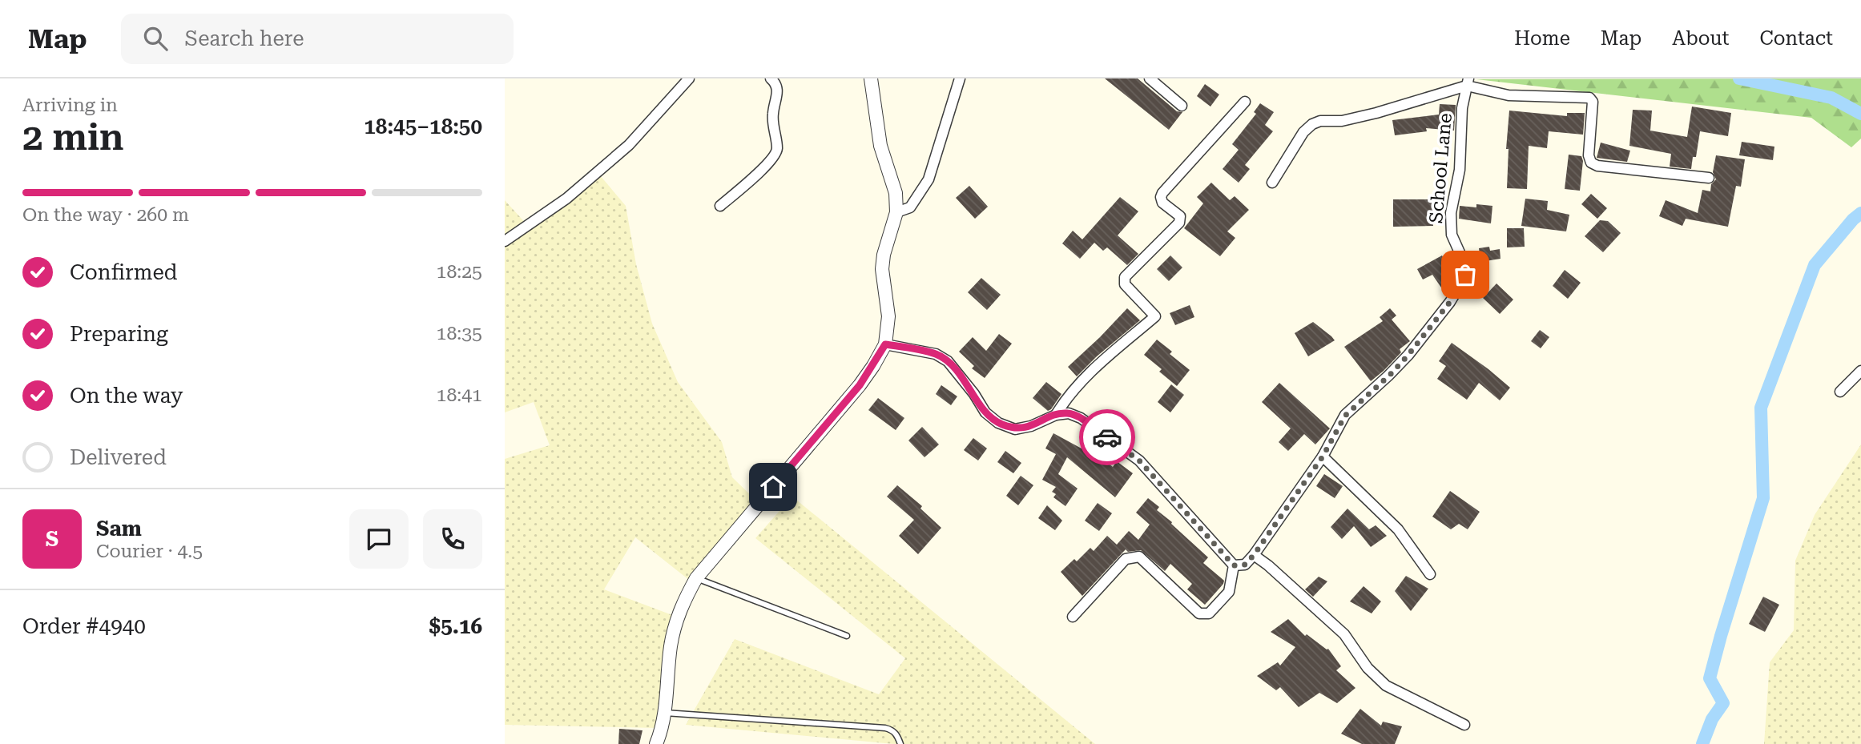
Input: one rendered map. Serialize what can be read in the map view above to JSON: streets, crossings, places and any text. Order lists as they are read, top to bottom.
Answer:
{
  "streets": {
    "street": ["School Lane"]
  },
  "page": {
    "header": "Map",
    "search": "Search here",
    "nav": [
      "Home",
      "Map",
      "About",
      "Contact"
    ],
    "heading": ["2 min", "Arriving in", "18:45–18:50"],
    "panel": [
      "Sam",
      "Courier · 4.5",
      "Order #4940",
      "$5.16"
    ],
    "bar": "On the way · 260 m",
    "list": [
      ["Confirmed", "18:25"],
      ["Preparing", "18:35"],
      ["On the way", "18:41"],
      "Delivered"
    ],
    "round": "S"
  }
}
